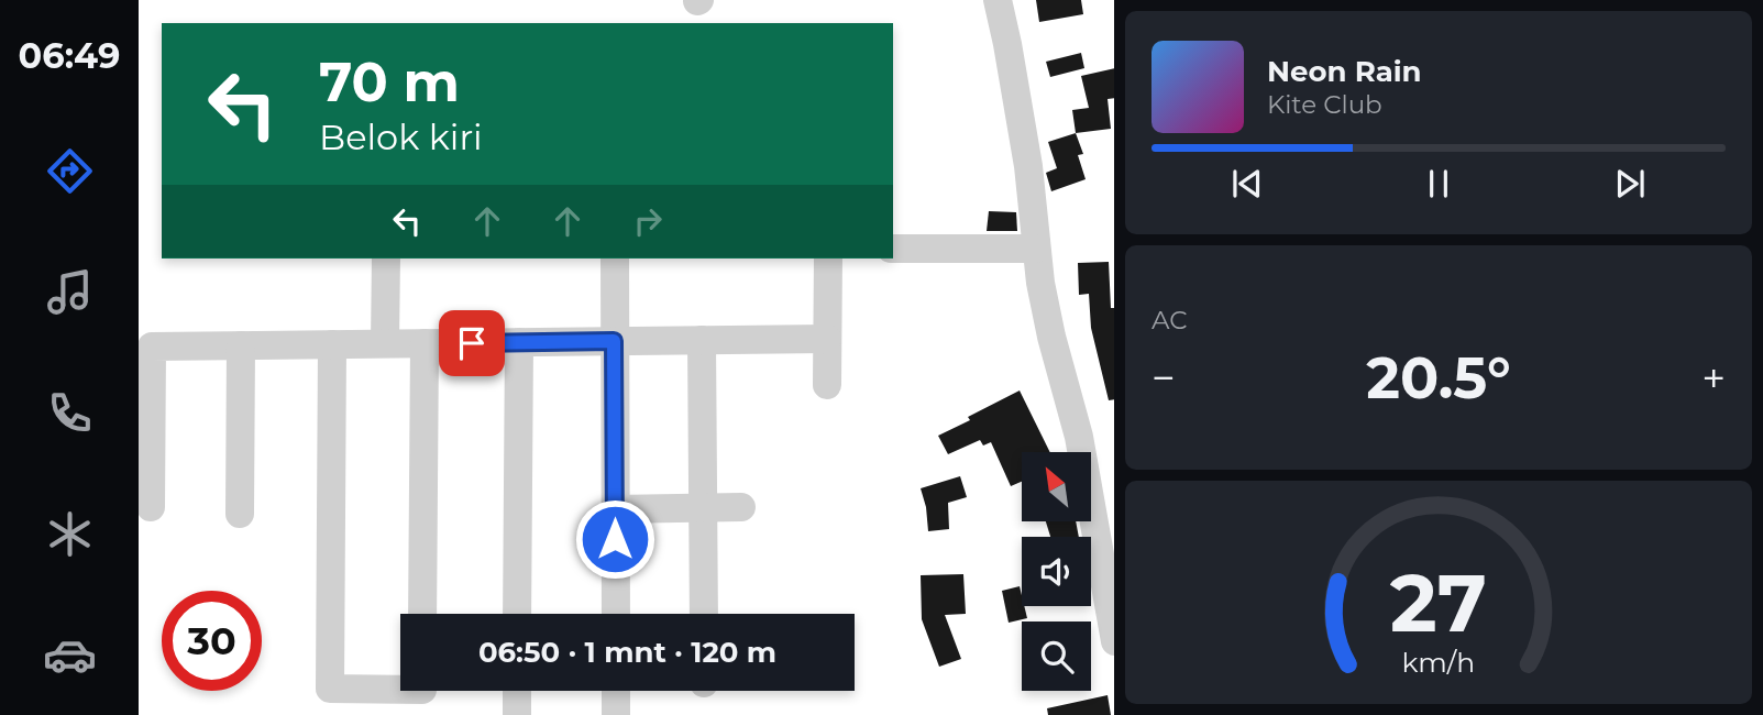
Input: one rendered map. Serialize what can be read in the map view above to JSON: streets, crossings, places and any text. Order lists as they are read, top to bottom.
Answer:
{
  "north": "top left",
  "page": {
    "tabs": "06:49",
    "turn": ["70 m", "Belok kiri"],
    "song": ["Neon Rain", "Kite Club"],
    "tile": "AC",
    "heat": ["−", "20.5°", "+"],
    "limit": "30",
    "trip": "06:50 · 1 mnt · 120 m",
    "gauge": ["27", "km/h"]
  }
}
